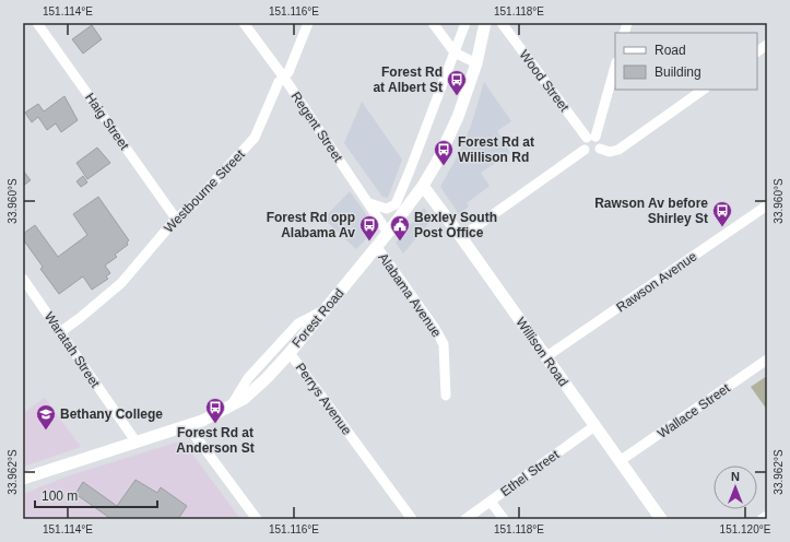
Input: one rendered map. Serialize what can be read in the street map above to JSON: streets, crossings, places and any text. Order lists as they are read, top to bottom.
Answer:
{
  "streets": {
    "main road": ["Forest Road", "Willison Road"],
    "street": [
      "Wood Street",
      "Haig Street",
      "Regent Street",
      "Westbourne Street",
      "Rawson Avenue",
      "Alabama Avenue",
      "Waratah Street",
      "Perrys Avenue",
      "Wallace Street",
      "Ethel Street"
    ]
  },
  "crossings": [
    ["Haig Street", "Westbourne Street"],
    ["Regent Street", "Westbourne Street"],
    ["Regent Street", "Forest Road"],
    ["Westbourne Street", "Waratah Street"],
    ["Rawson Avenue", "Willison Road"],
    ["Alabama Avenue", "Forest Road"],
    ["Forest Road", "Waratah Street"],
    ["Forest Road", "Willison Road"],
    ["Forest Road", "Perrys Avenue"],
    ["Willison Road", "Wallace Street"],
    ["Willison Road", "Ethel Street"]
  ],
  "places": {
    "bus stop": [
      "Forest Rd at Albert St",
      "Forest Rd at Willison Rd",
      "Rawson Av before Shirley St",
      "Forest Rd opp Alabama Av",
      "Forest Rd at Anderson St"
    ],
    "public building": ["Bexley South Post Office"],
    "school or university": ["Bethany College"]
  },
  "legend": ["Road", "Building"],
  "scale_bar": "100 m",
  "north": "top",
  "coordinates": [
    "151.114°E",
    "151.116°E",
    "151.118°E",
    "33.960°S",
    "33.962°S",
    "151.120°E"
  ]
}
